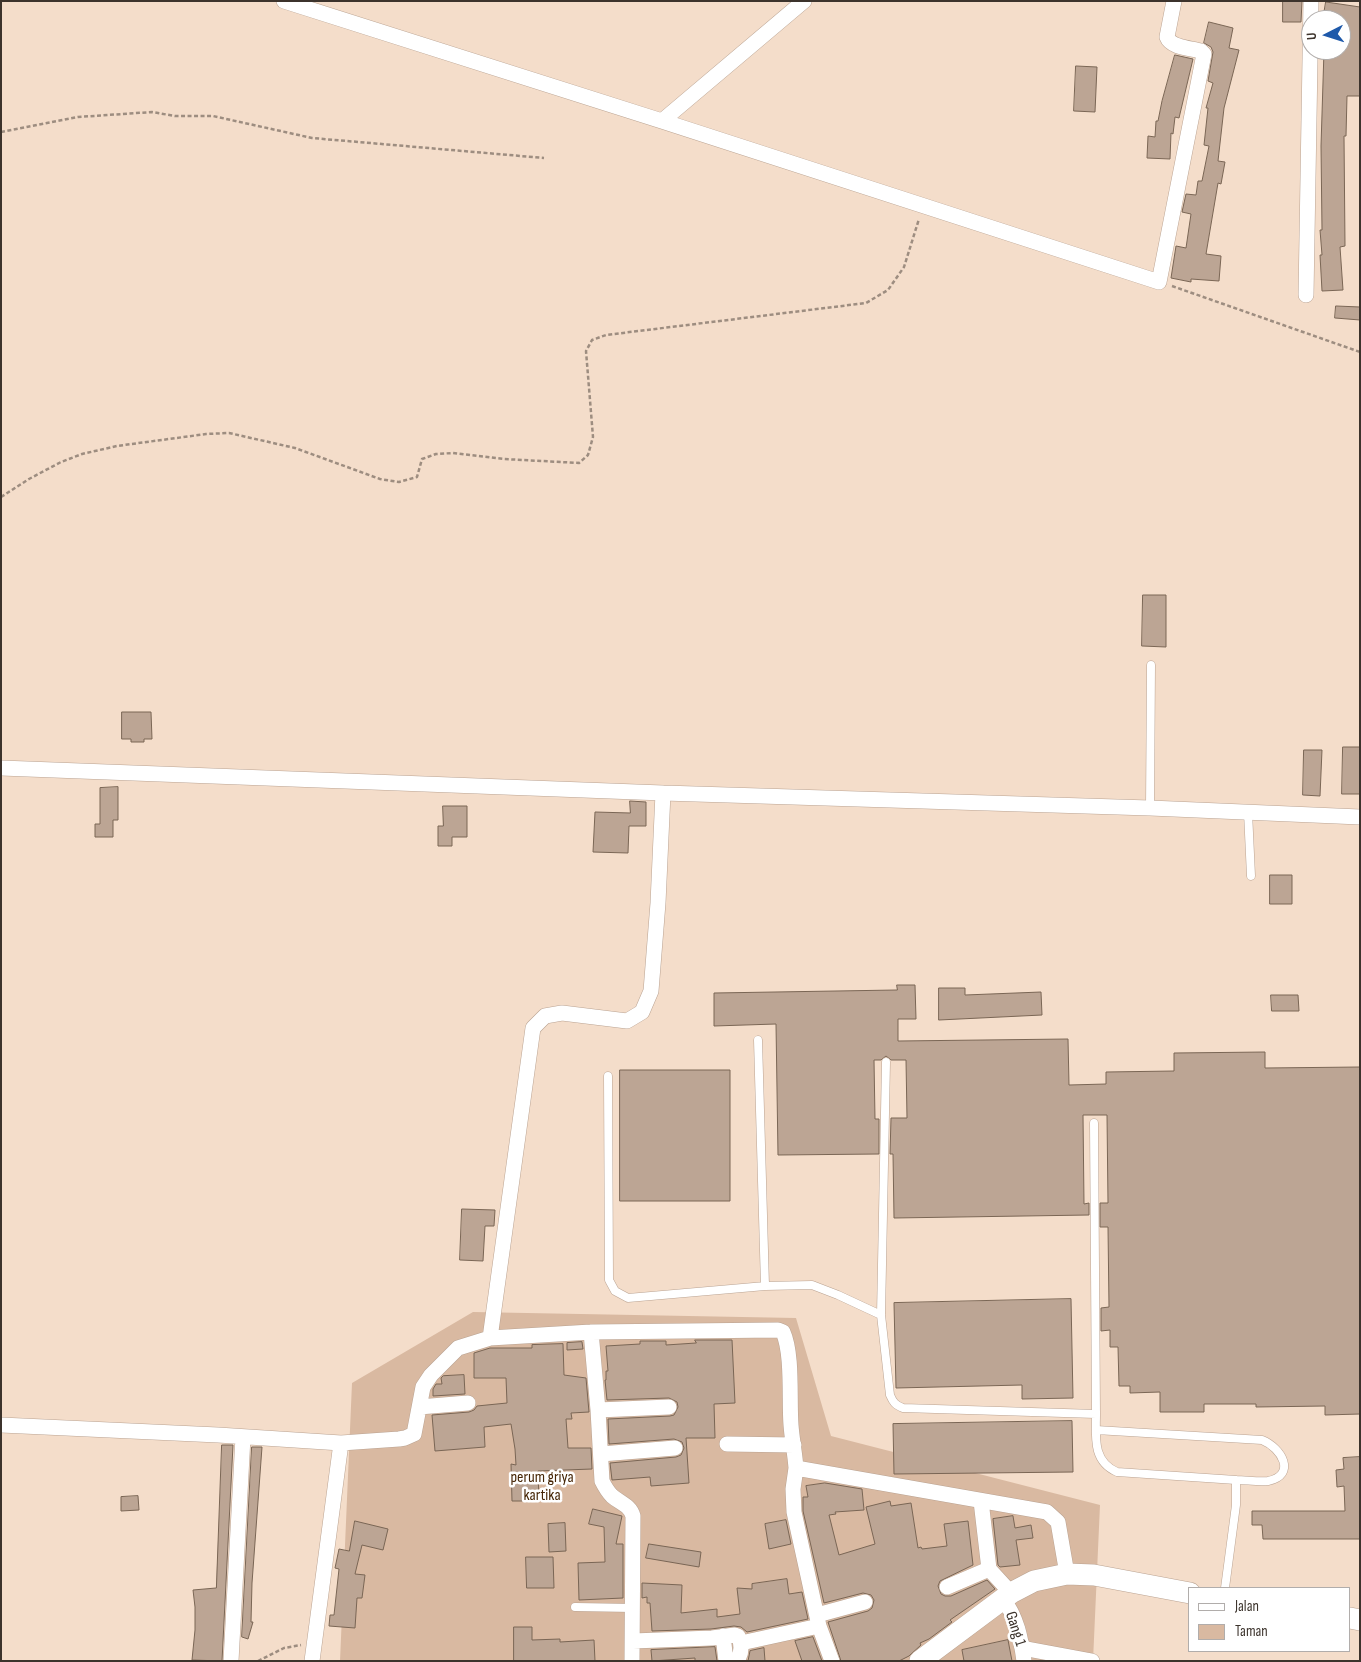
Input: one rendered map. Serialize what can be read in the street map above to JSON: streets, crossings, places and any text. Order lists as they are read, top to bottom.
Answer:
{
  "streets": {
    "street": ["Gang 1"]
  },
  "parks": ["perum griya kartika"],
  "legend": ["Jalan", "Taman"],
  "north": "left"
}
